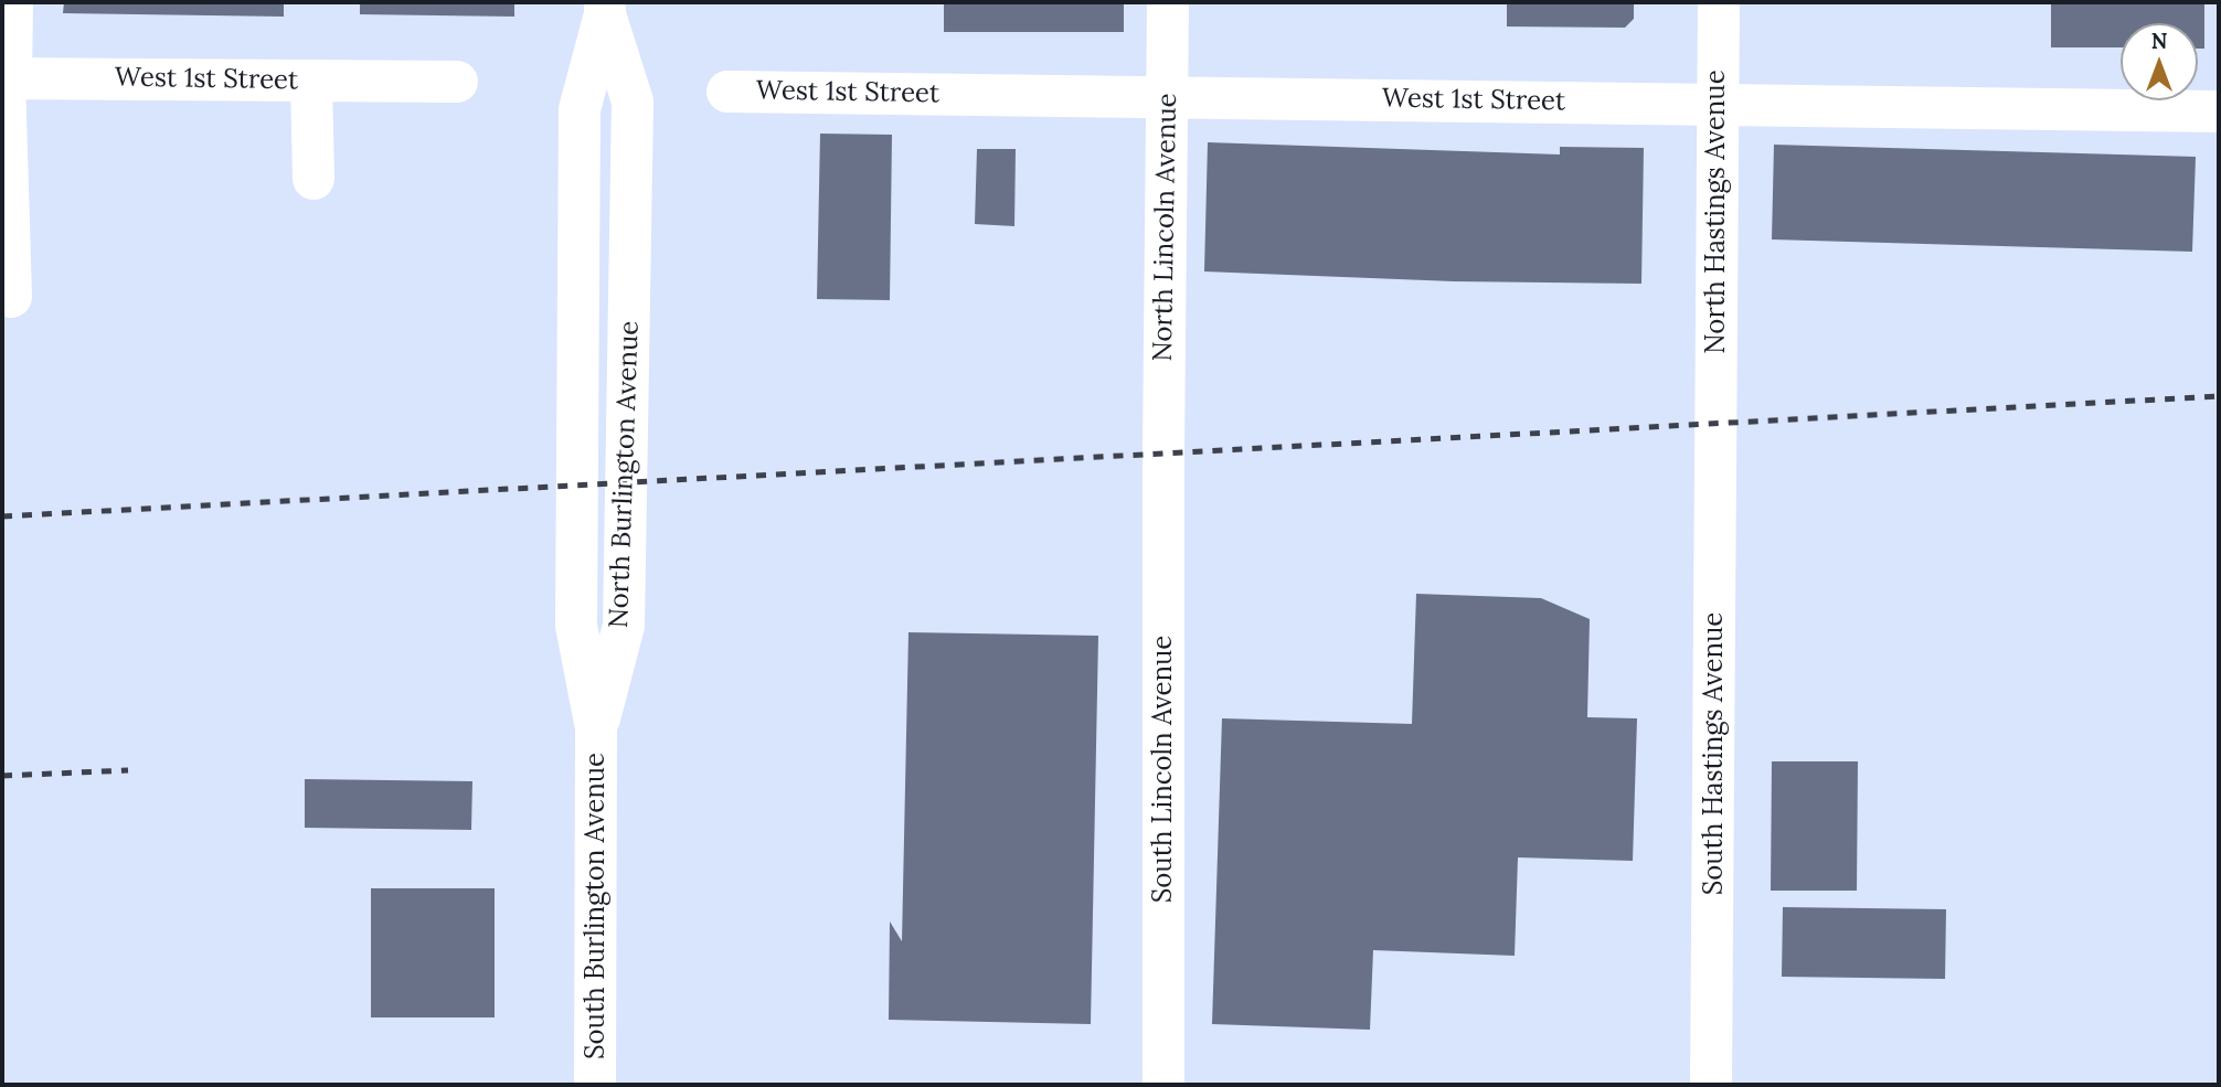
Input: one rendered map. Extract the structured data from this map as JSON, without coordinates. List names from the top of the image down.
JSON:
{
  "streets": {
    "main road": [
      "West 1st Street",
      "North Hastings Avenue",
      "North Lincoln Avenue",
      "North Burlington Avenue",
      "South Hastings Avenue",
      "South Lincoln Avenue",
      "South Burlington Avenue"
    ]
  },
  "crossings": [
    ["West 1st Street", "North Hastings Avenue"],
    ["West 1st Street", "North Lincoln Avenue"],
    ["North Hastings Avenue", "South Hastings Avenue"],
    ["North Lincoln Avenue", "South Lincoln Avenue"],
    ["North Burlington Avenue", "South Burlington Avenue"]
  ],
  "north": "top"
}
